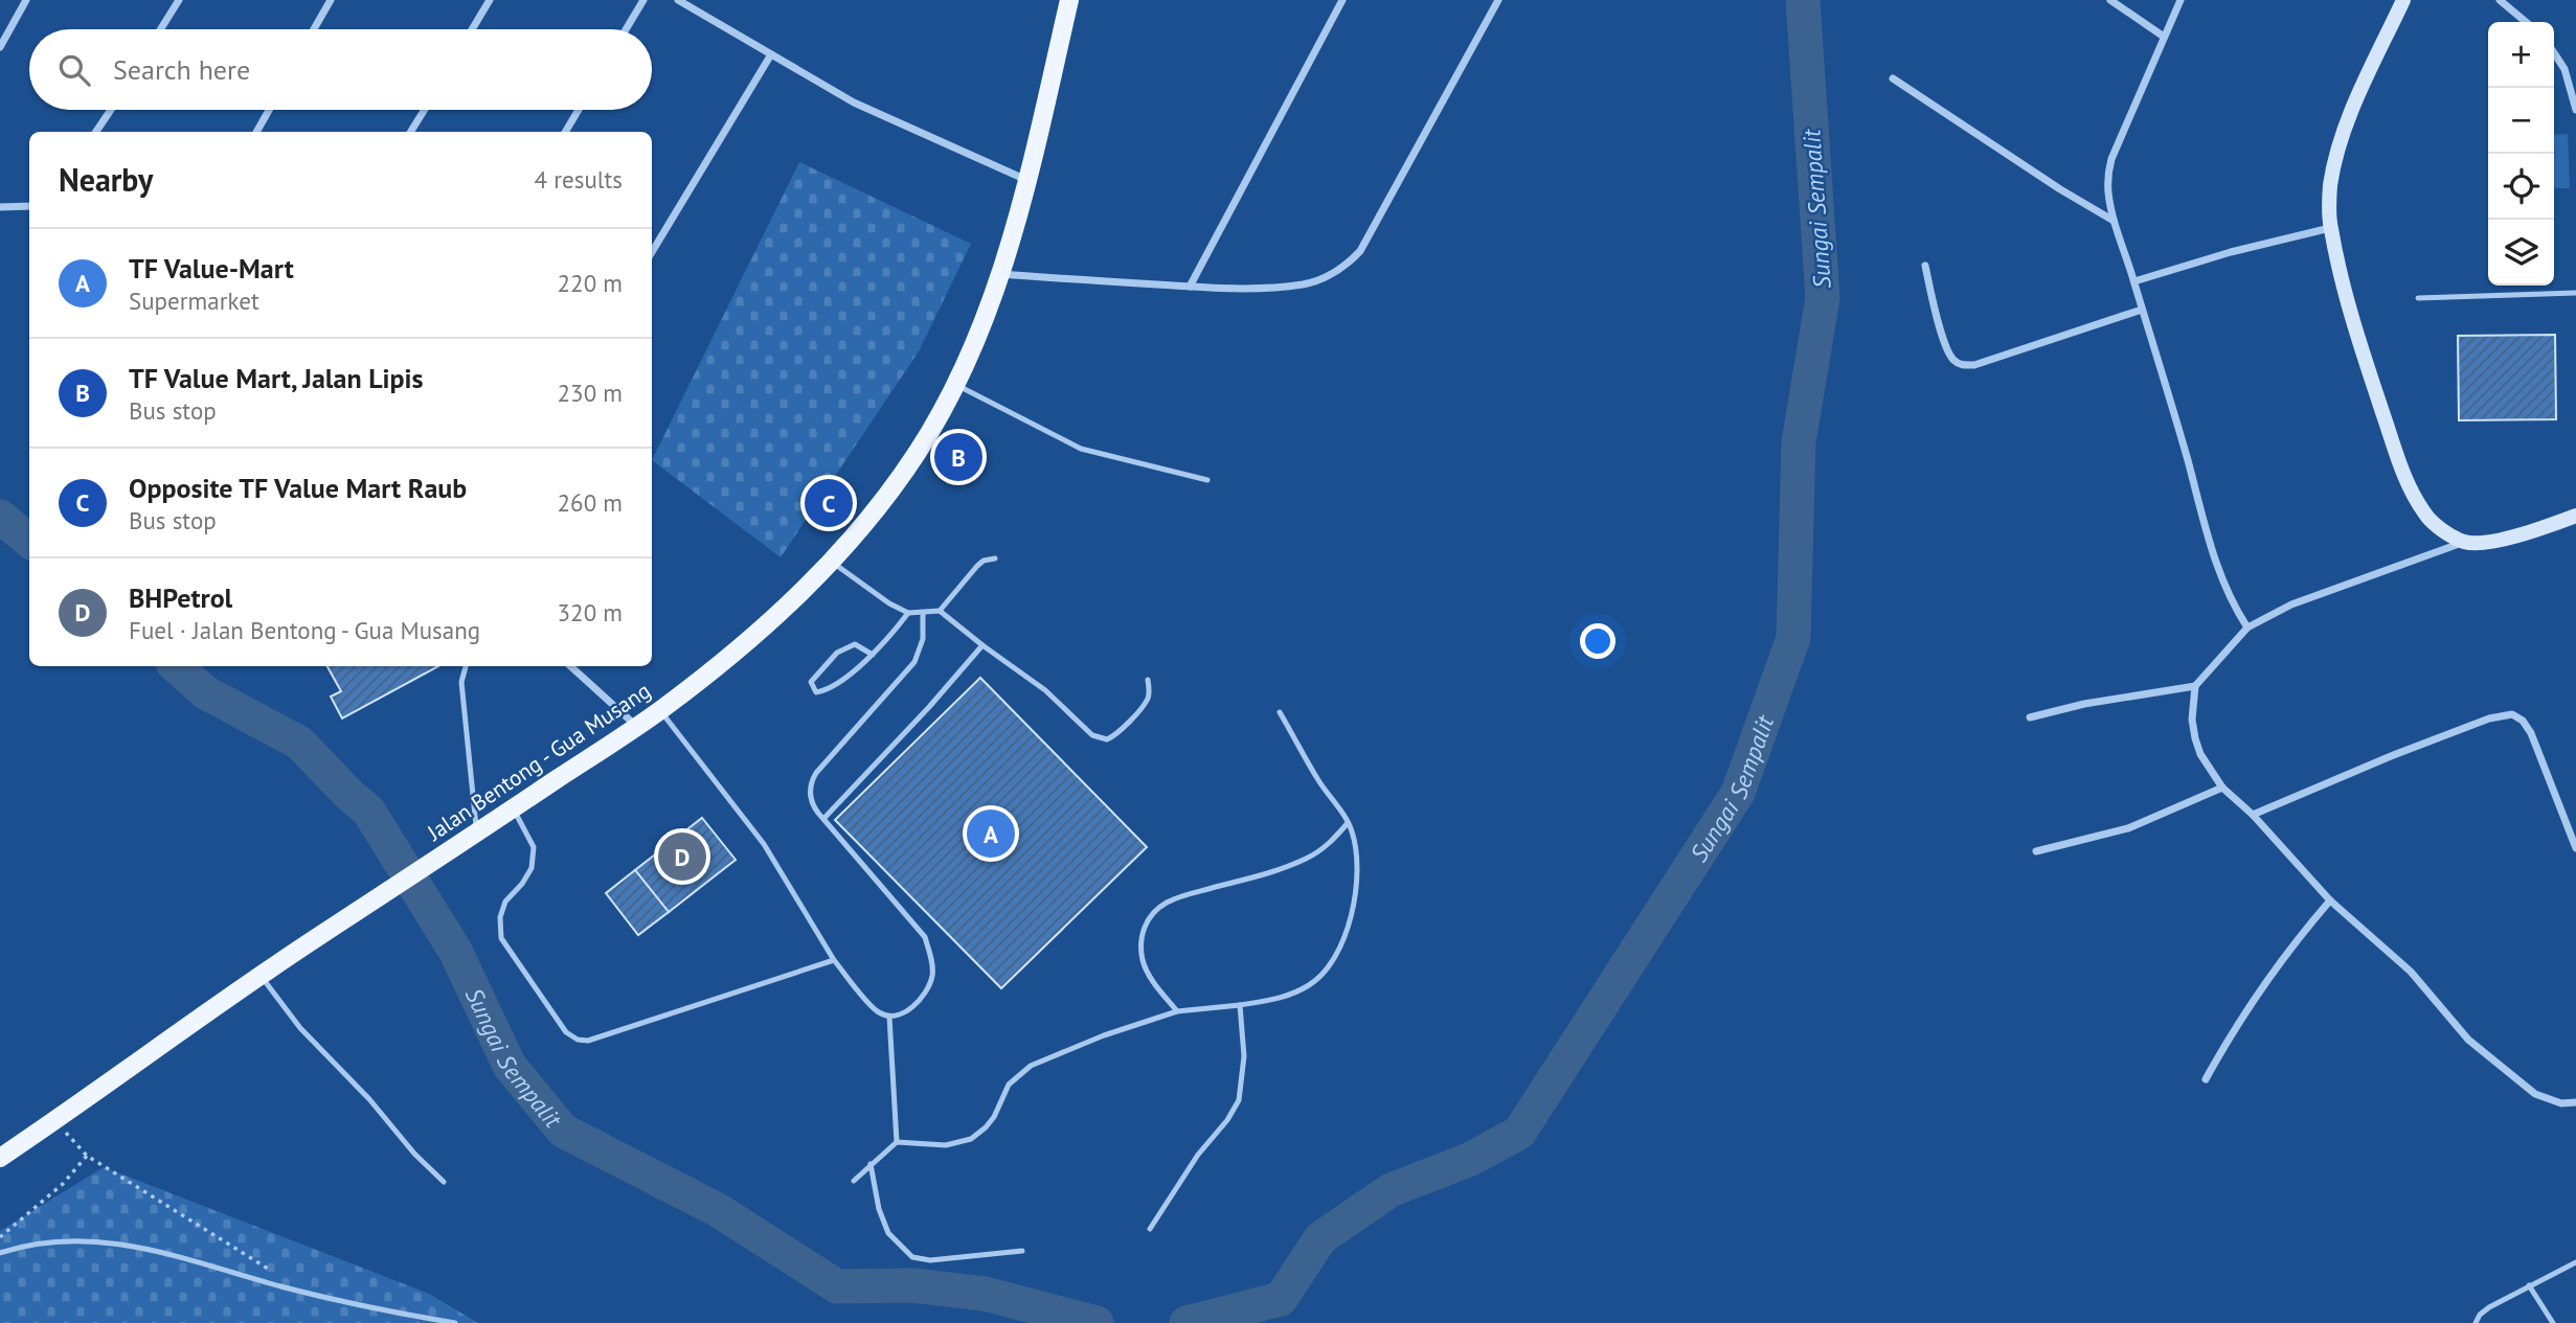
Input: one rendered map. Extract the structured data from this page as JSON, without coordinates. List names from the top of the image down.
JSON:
{
  "streets": {
    "main road": ["Jalan Bentong - Gua Musang"]
  },
  "water": ["Sungai Sempalit"],
  "page": {
    "map_buttons": ["+", "−"],
    "search": "Search here",
    "heading": ["Nearby", "4 results"],
    "list": [
      {
        "mark": "A",
        "name": "TF Value-Mart",
        "note": "Supermarket",
        "value": "220 m"
      },
      {
        "mark": "B",
        "name": "TF Value Mart, Jalan Lipis",
        "note": "Bus stop",
        "value": "230 m"
      },
      {
        "mark": "C",
        "name": "Opposite TF Value Mart Raub",
        "note": "Bus stop",
        "value": "260 m"
      },
      {
        "mark": "D",
        "name": "BHPetrol",
        "note": "Fuel · Jalan Bentong - Gua Musang",
        "value": "320 m"
      }
    ],
    "pins": [
      "B",
      "C",
      "A",
      "D"
    ]
  }
}
